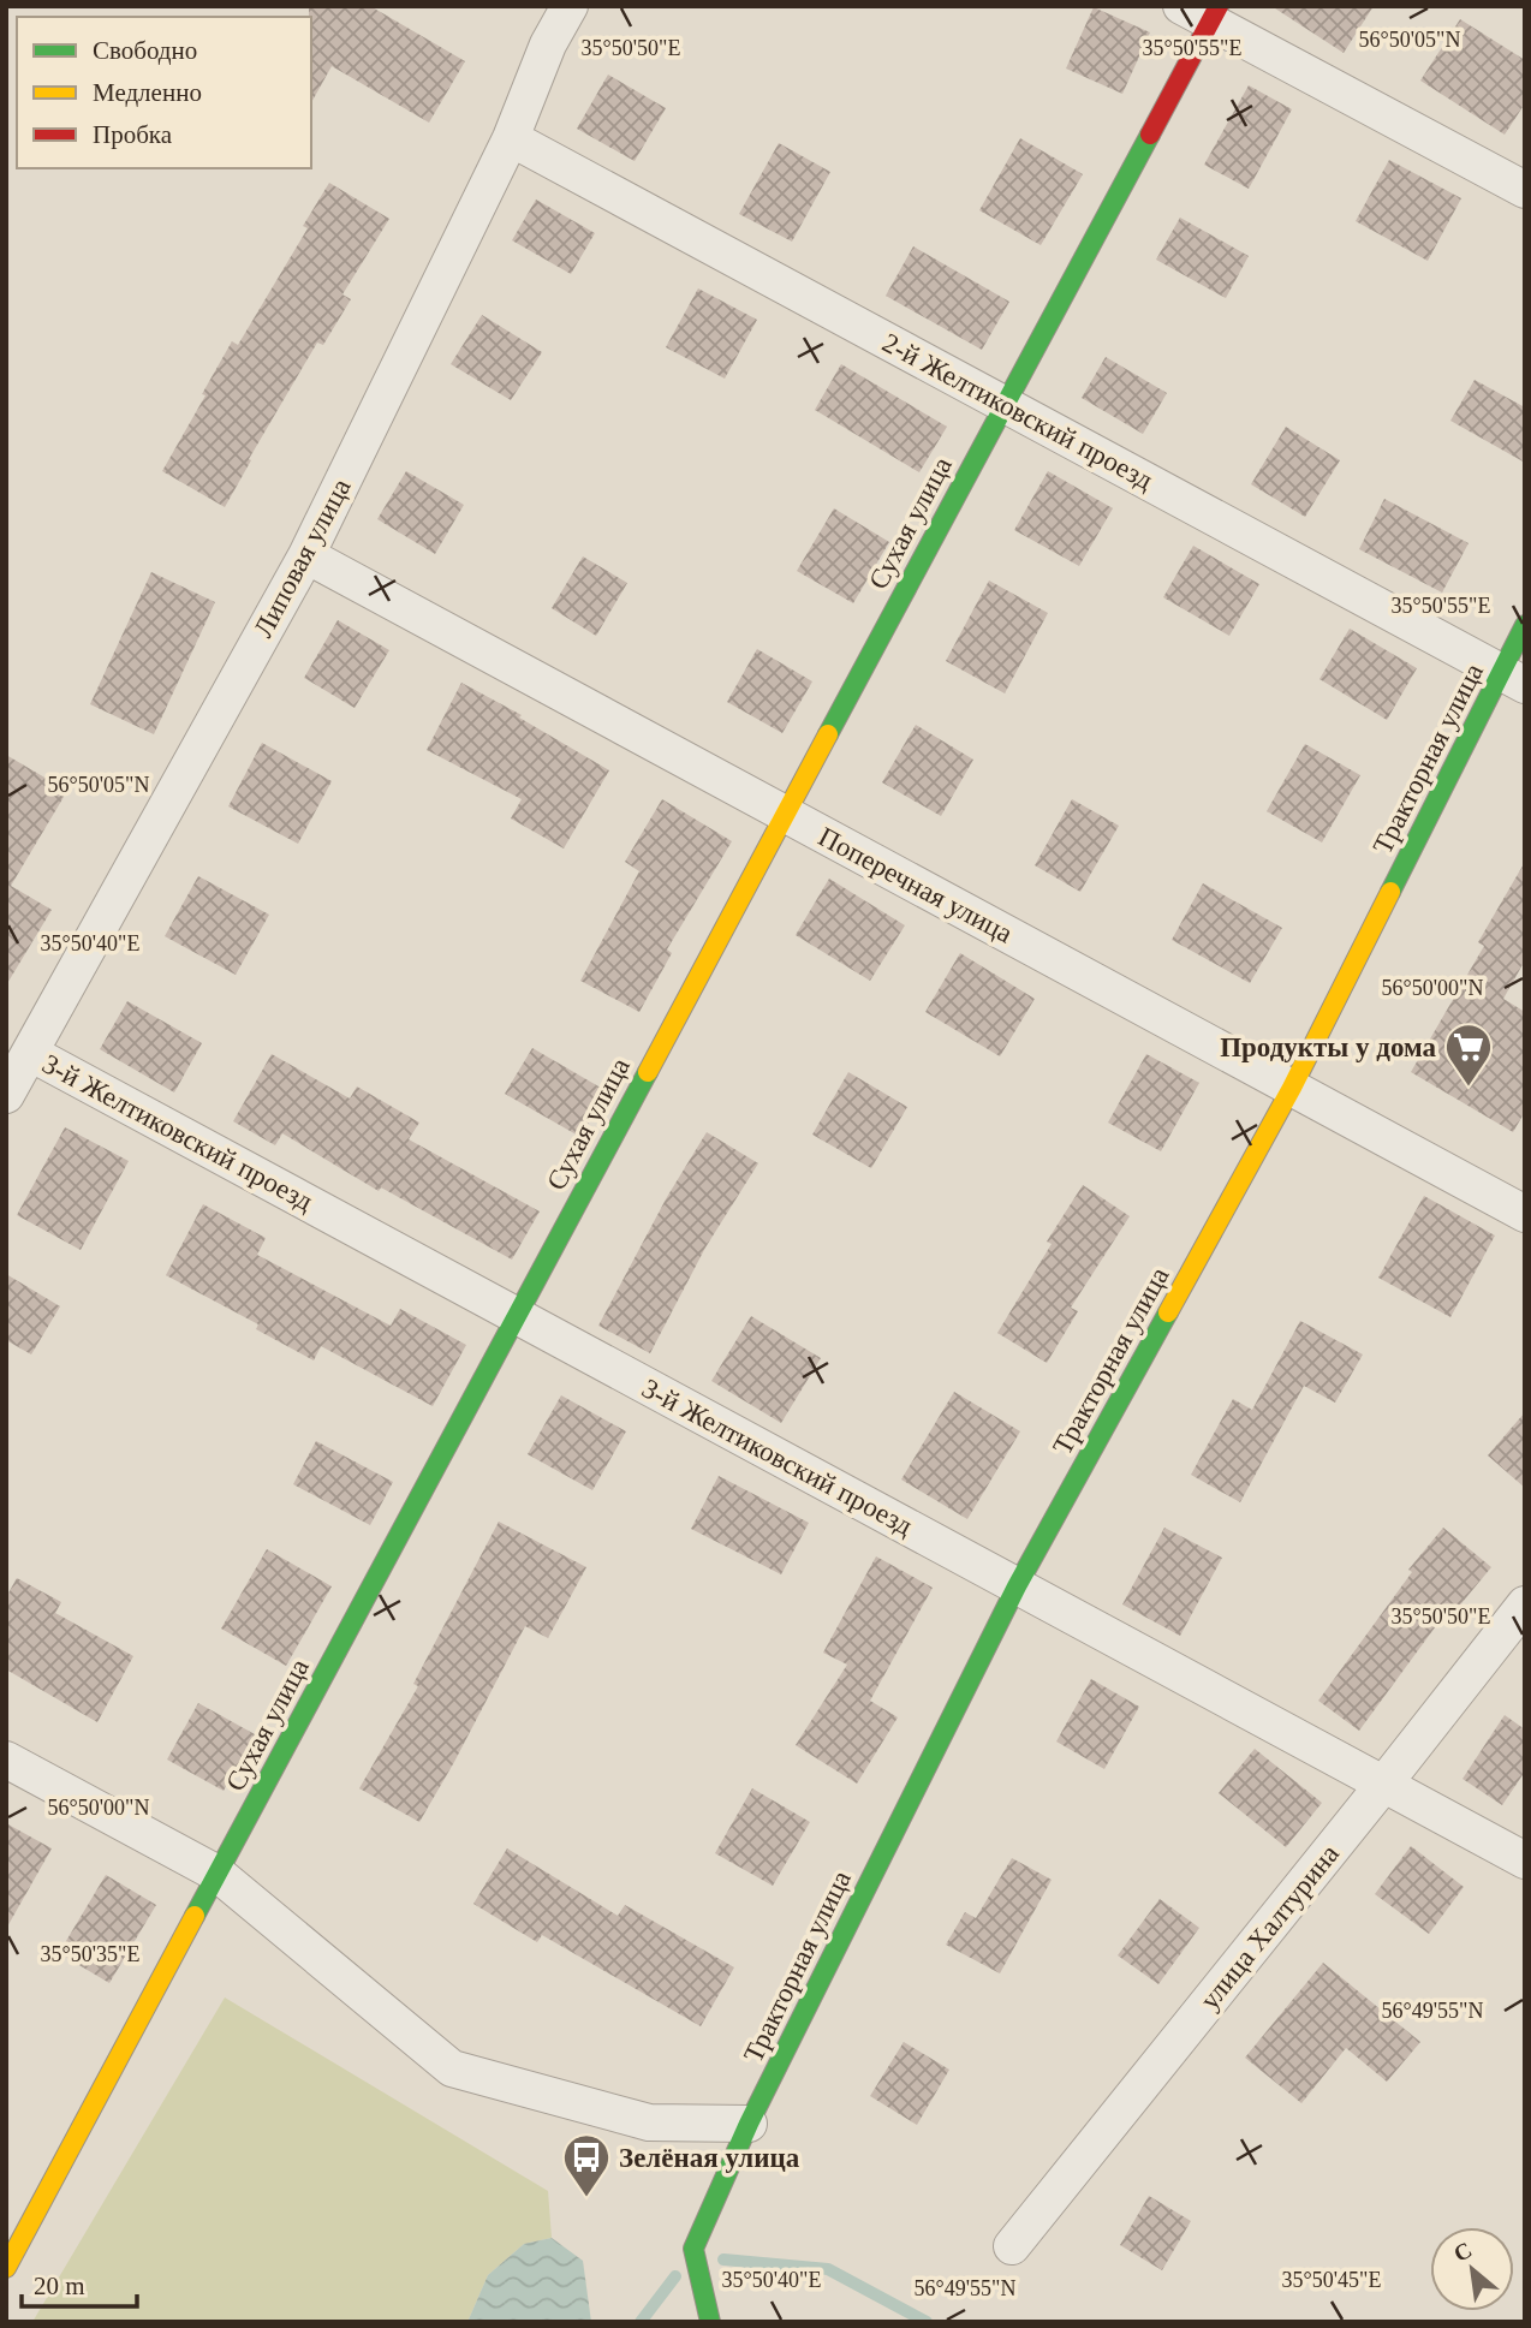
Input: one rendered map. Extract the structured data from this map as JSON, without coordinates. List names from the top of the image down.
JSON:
{
  "streets": {
    "street": [
      "2-й Желтиковский проезд",
      "Сухая улица",
      "Липовая улица",
      "Тракторная улица",
      "Поперечная улица",
      "3-й Желтиковский проезд",
      "улица Халтурина"
    ]
  },
  "crossings": [
    ["2-й Желтиковский проезд", "Сухая улица"],
    ["2-й Желтиковский проезд", "Липовая улица"],
    ["2-й Желтиковский проезд", "Тракторная улица"],
    ["Сухая улица", "Поперечная улица"],
    ["Сухая улица", "3-й Желтиковский проезд"],
    ["Липовая улица", "Поперечная улица"],
    ["Липовая улица", "3-й Желтиковский проезд"],
    ["Тракторная улица", "Поперечная улица"],
    ["Тракторная улица", "3-й Желтиковский проезд"],
    ["3-й Желтиковский проезд", "улица Халтурина"]
  ],
  "places": {
    "supermarket": ["Продукты у дома"],
    "bus stop": ["Зелёная улица"]
  },
  "legend": ["Свободно", "Медленно", "Пробка"],
  "scale_bar": "20 m",
  "north": "top left",
  "coordinates": [
    "56°50'05\"N",
    "35°50'50\"E",
    "35°50'55\"E",
    "35°50'40\"E",
    "56°50'00\"N",
    "35°50'35\"E",
    "56°49'55\"N",
    "35°50'45\"E"
  ]
}
